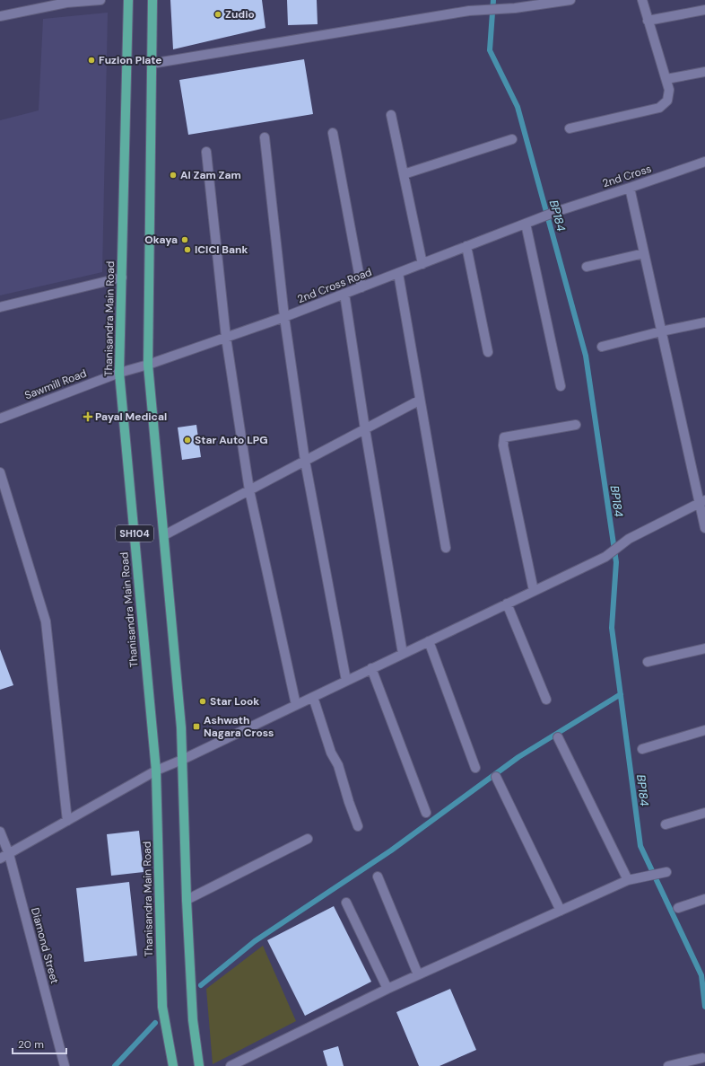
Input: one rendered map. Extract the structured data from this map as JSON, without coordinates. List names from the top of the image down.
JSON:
{
  "streets": {
    "main road": ["Thanisandra Main Road", "SH104"],
    "street": [
      "2nd Cross",
      "2nd Cross Road",
      "Sawmill Road",
      "Diamond Street"
    ]
  },
  "crossings": [
    ["2nd Cross", "2nd Cross Road"],
    ["2nd Cross Road", "Thanisandra Main Road"],
    ["2nd Cross Road", "Sawmill Road"],
    ["2nd Cross Road", "SH104"],
    ["Thanisandra Main Road", "Sawmill Road"]
  ],
  "water": ["BP184"],
  "places": {
    "other": [
      "Zudio",
      "Fuzion Plate",
      "Al Zam Zam",
      "Okaya",
      "ICICI Bank",
      "Star Auto LPG",
      "Star Look"
    ],
    "health": ["Payal Medical"],
    "transit": ["Ashwath Nagara Cross"]
  },
  "scale_bar": "20 m"
}
